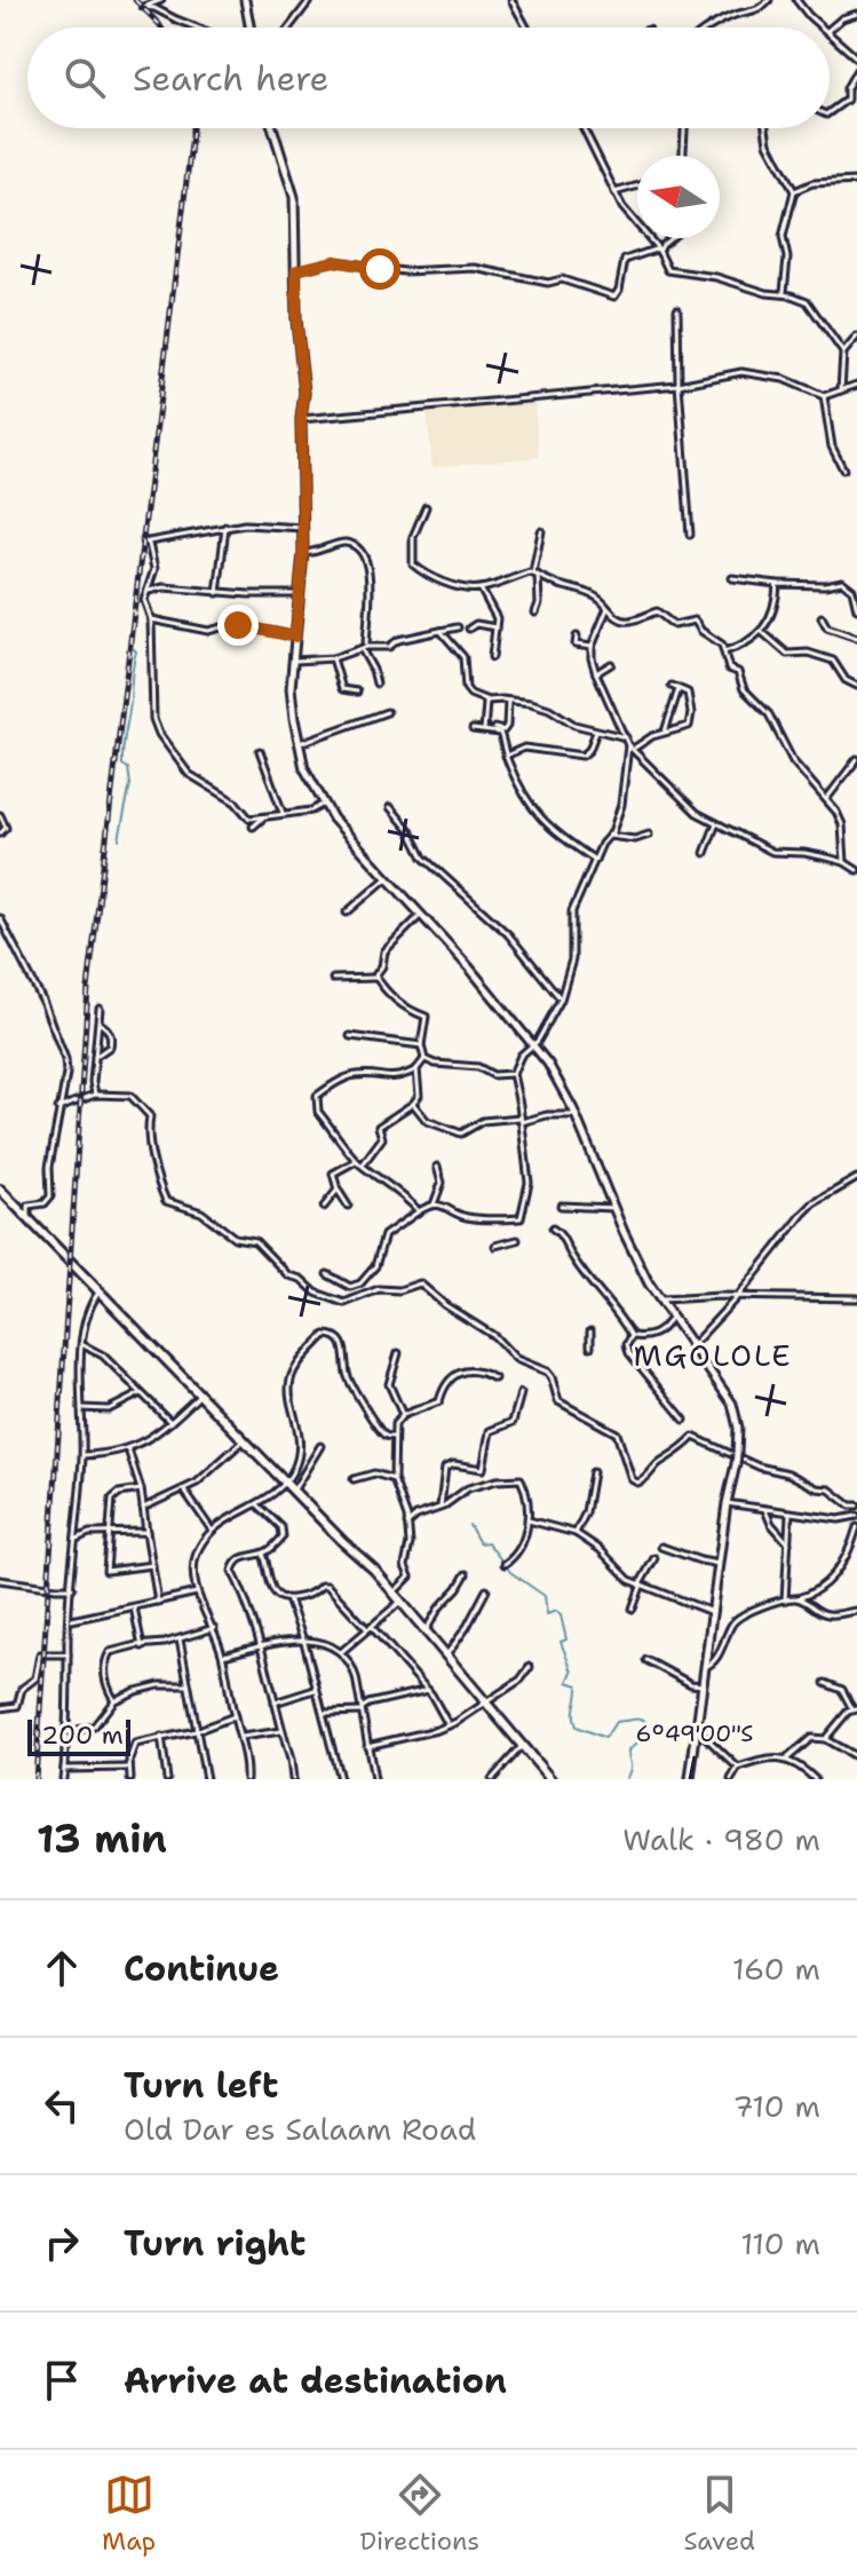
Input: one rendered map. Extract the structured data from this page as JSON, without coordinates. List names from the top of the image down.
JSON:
{
  "districts": ["MGOLOLE"],
  "scale_bar": "200 m",
  "north": "left",
  "page": {
    "search": "Search here",
    "scale": "200 m",
    "heading": ["13 min", "Walk · 980 m"],
    "list": [
      ["Continue", "160 m"],
      ["Turn left", "Old Dar es Salaam Road", "710 m"],
      ["Turn right", "110 m"],
      "Arrive at destination"
    ],
    "nav": ["Map", "Directions", "Saved"]
  },
  "coordinates": ["6°49'00\"S"]
}
